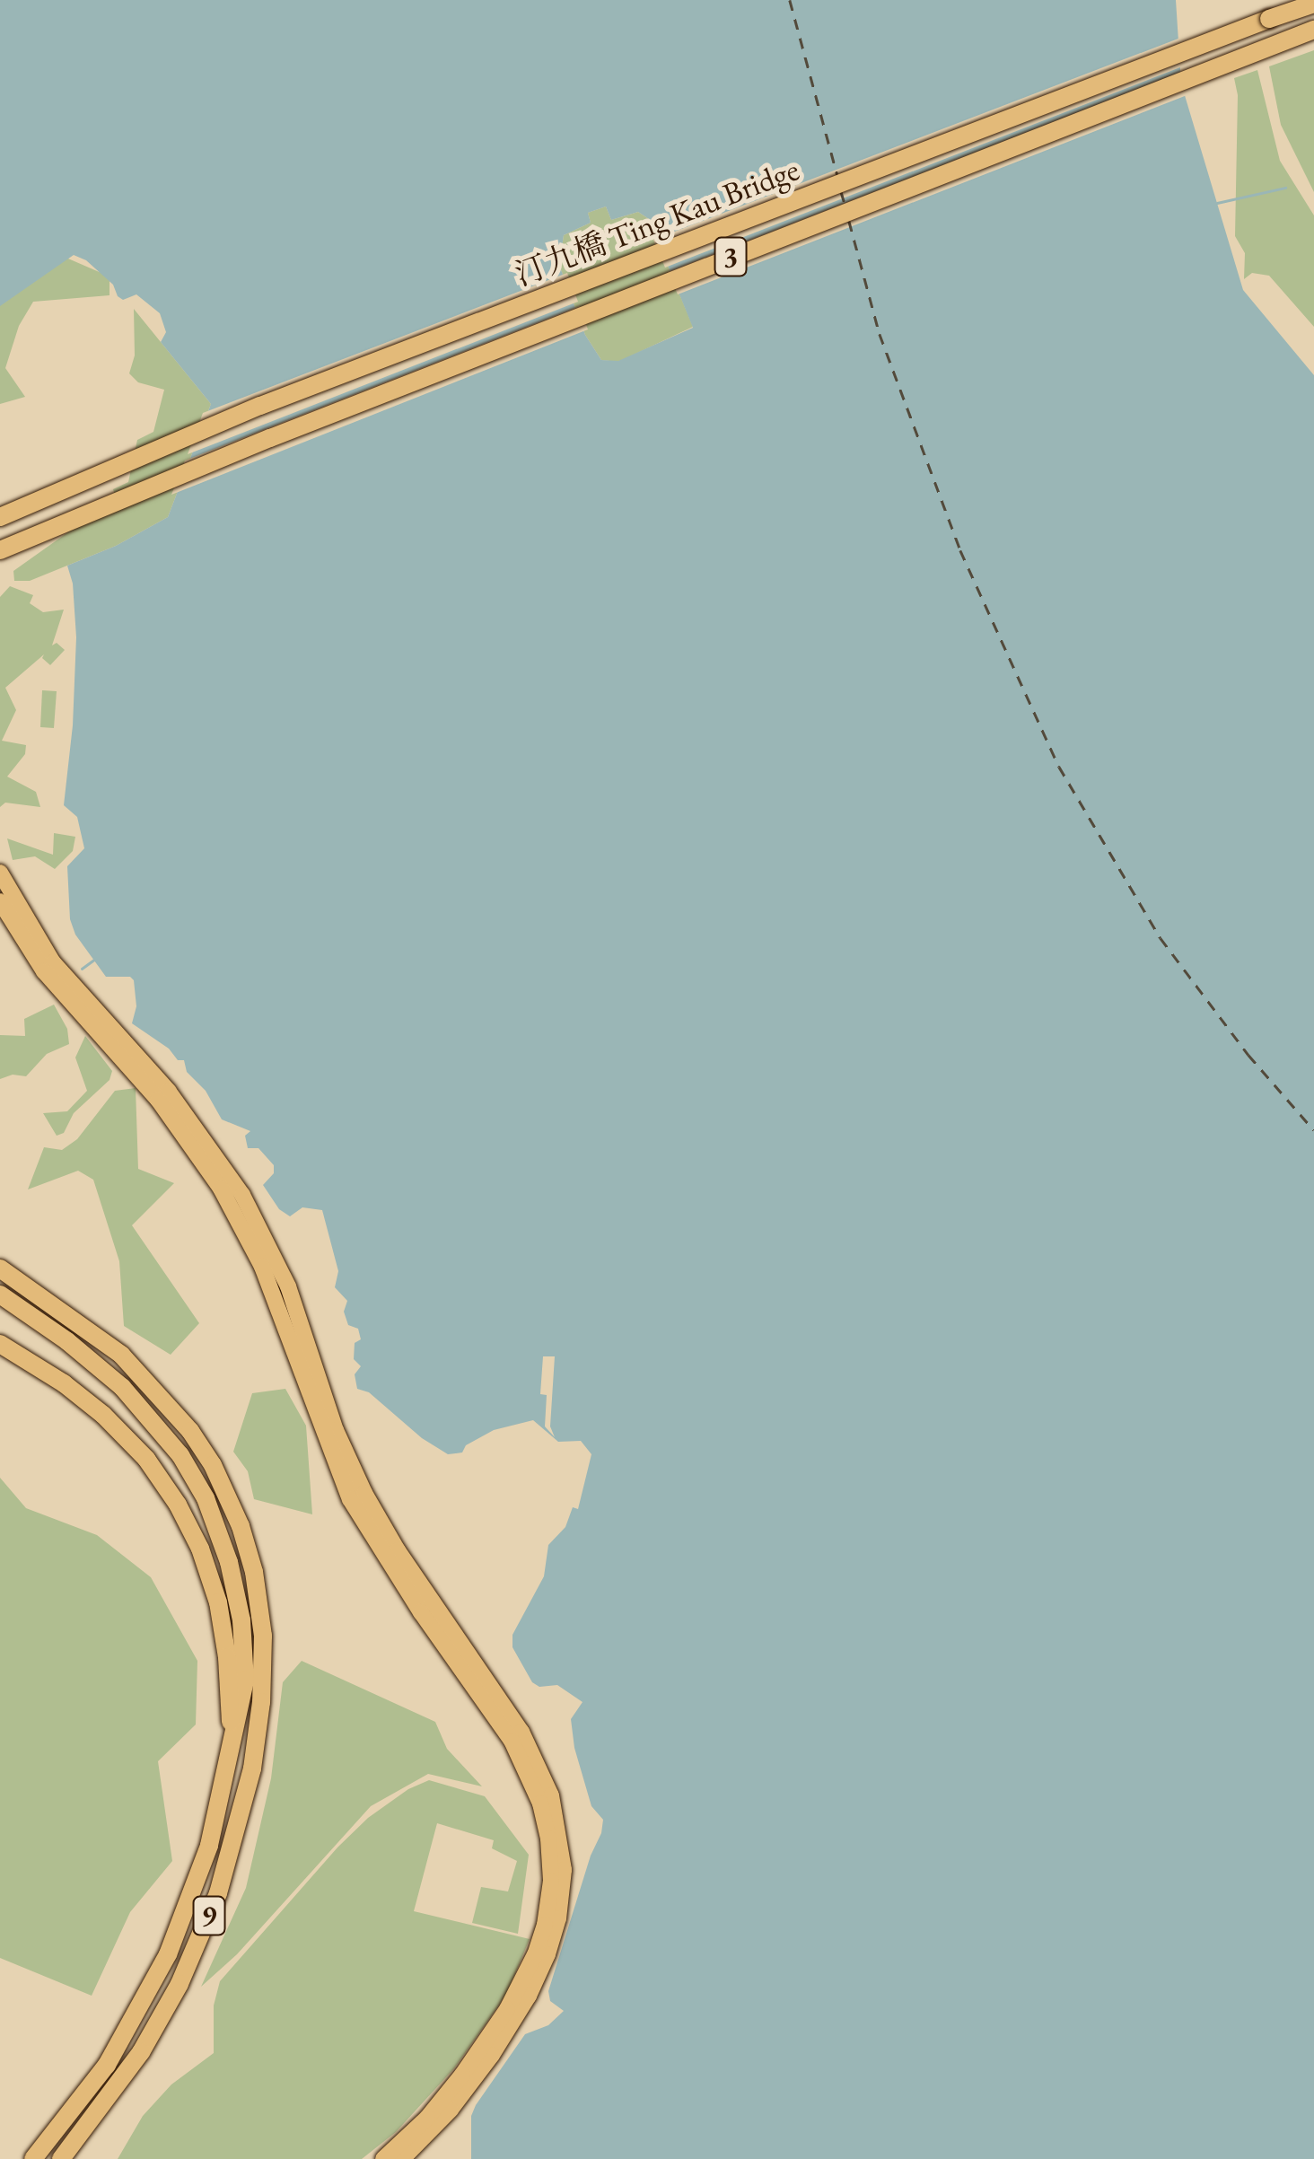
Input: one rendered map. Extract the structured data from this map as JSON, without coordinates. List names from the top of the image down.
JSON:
{
  "streets": {
    "highway": ["汀九橋 Ting Kau Bridge", "3", "9"]
  }
}
